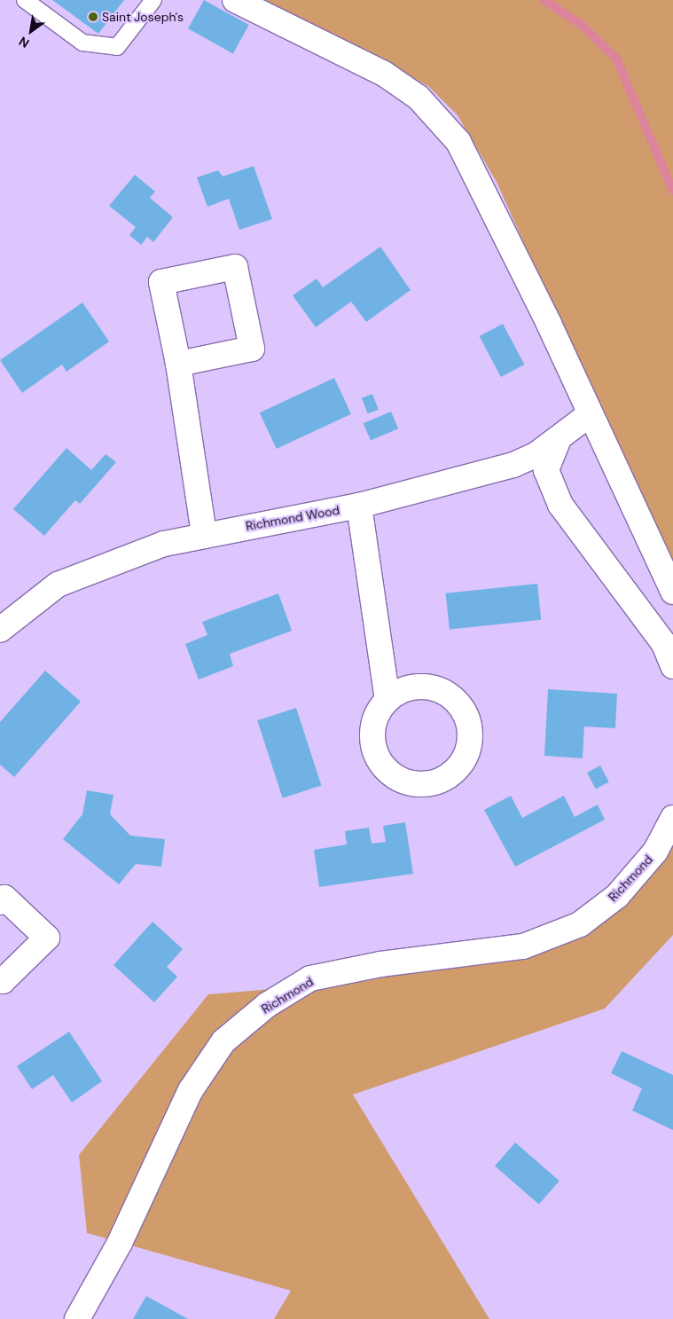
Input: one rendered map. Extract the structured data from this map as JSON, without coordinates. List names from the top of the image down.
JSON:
{
  "streets": {
    "street": ["Richmond Wood", "Richmond"]
  },
  "places": ["Saint Joseph's"],
  "north": "bottom left"
}
